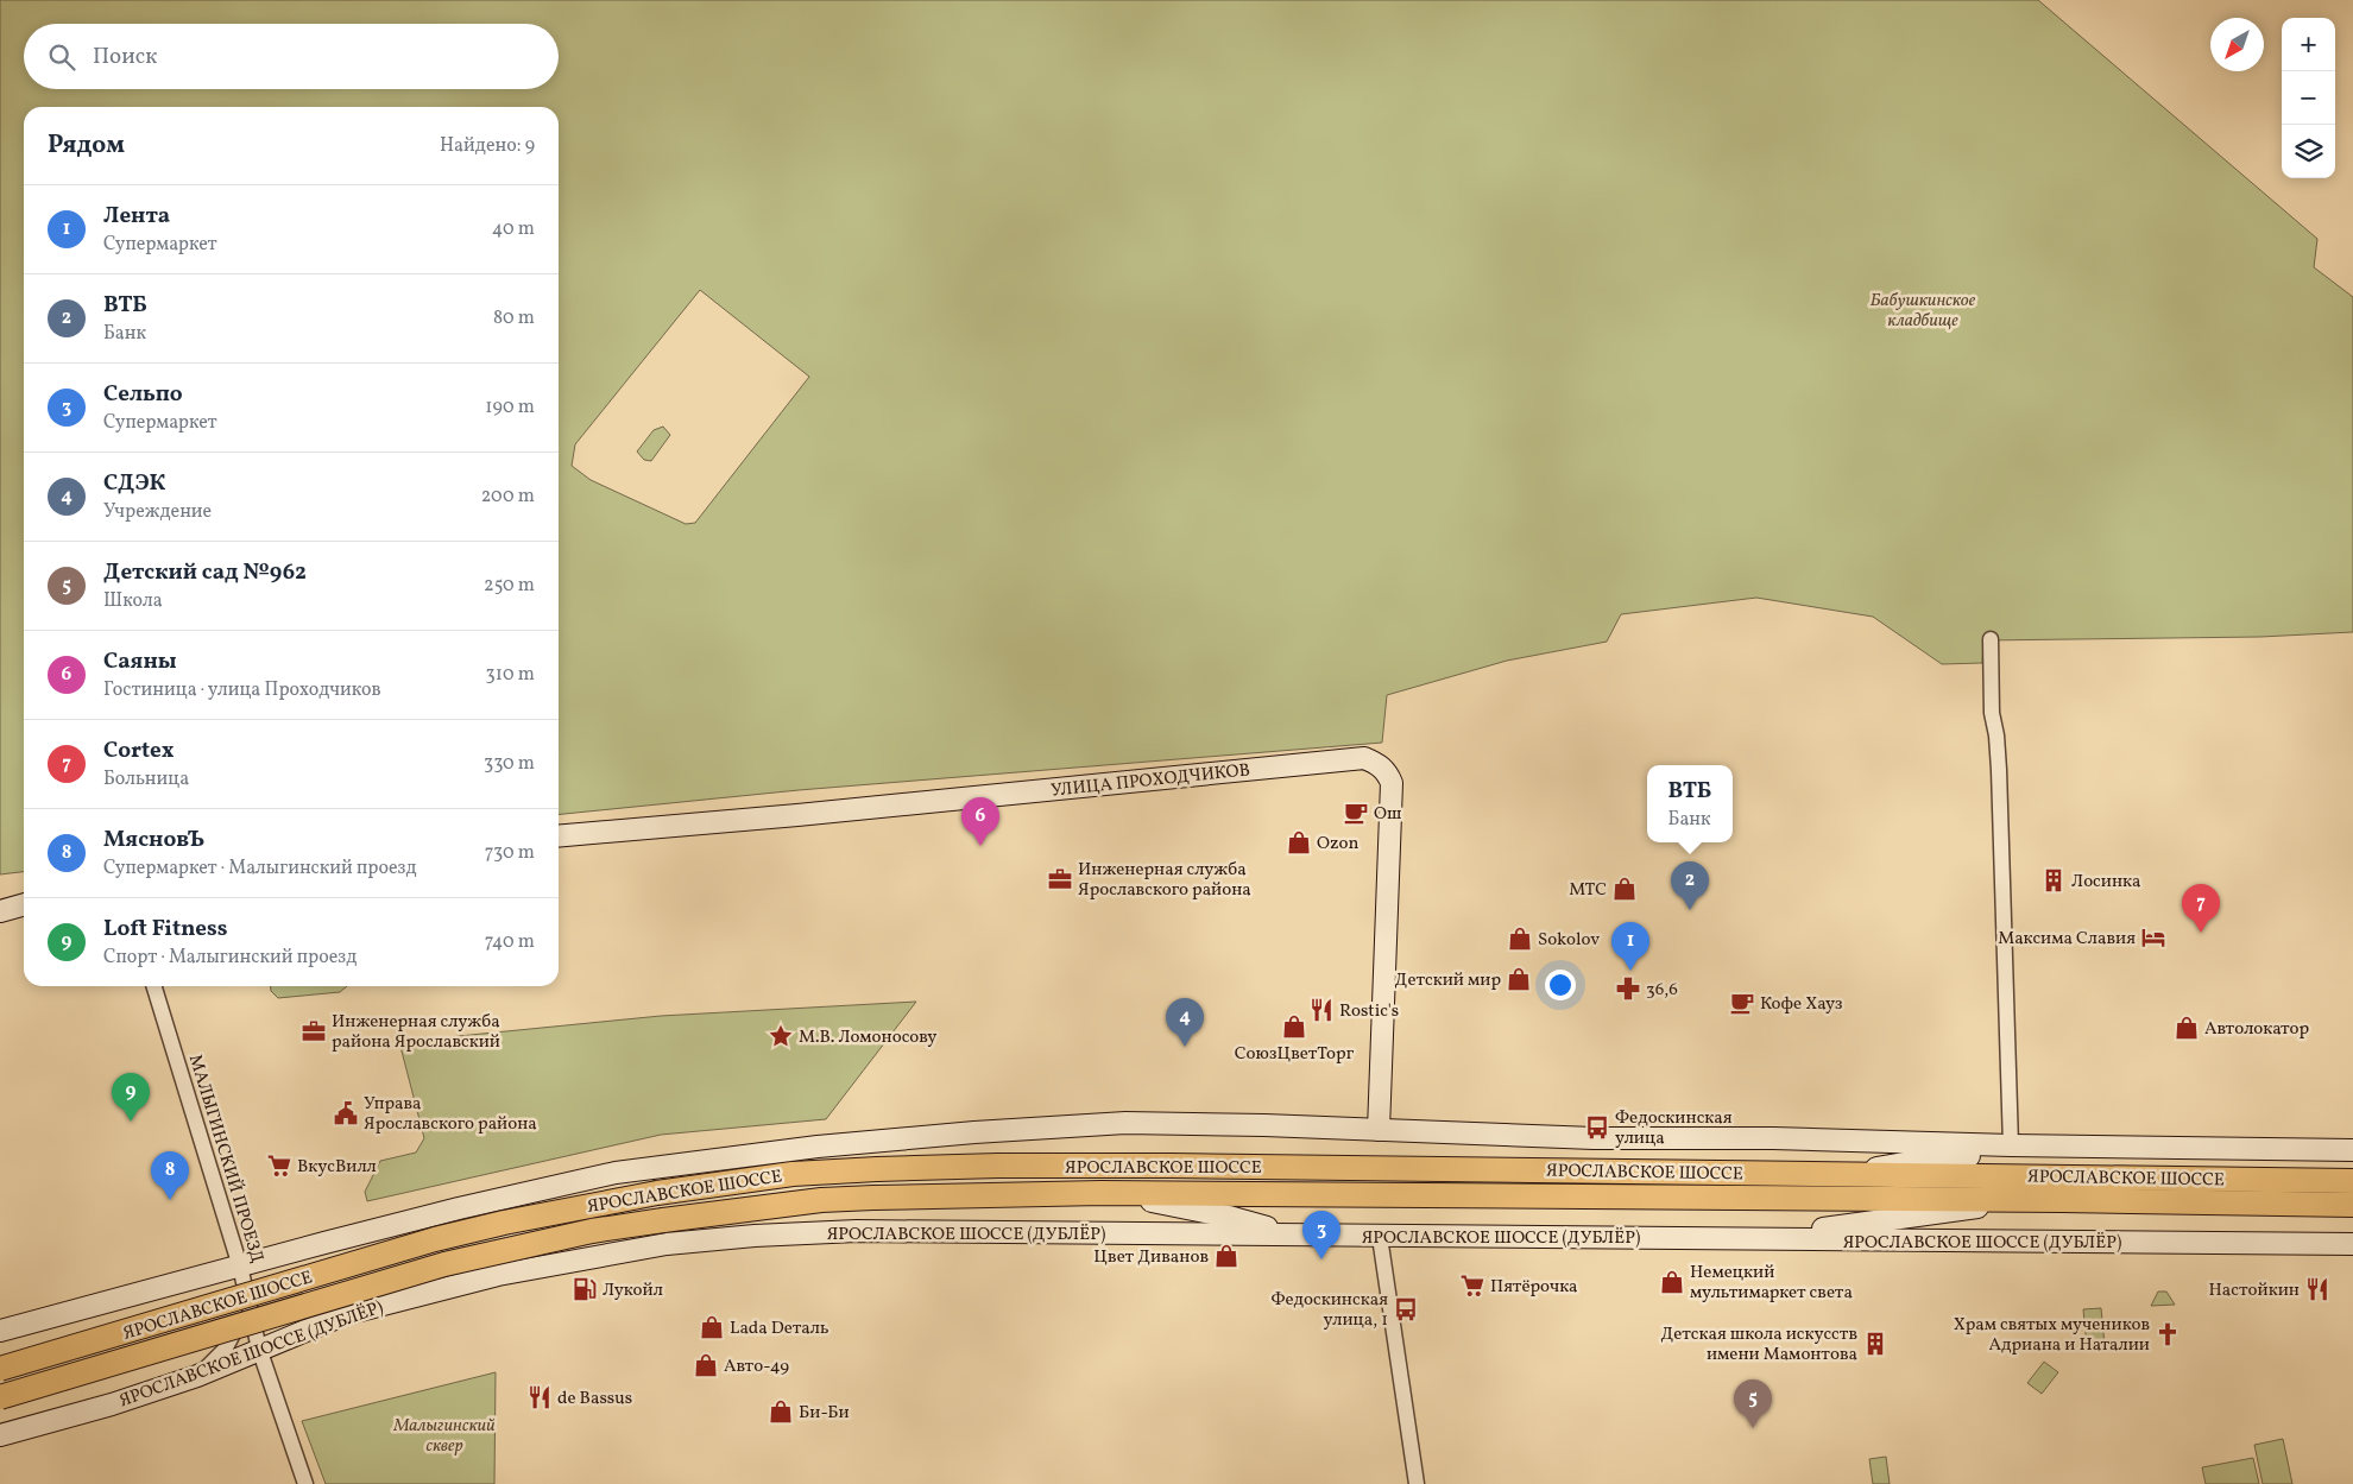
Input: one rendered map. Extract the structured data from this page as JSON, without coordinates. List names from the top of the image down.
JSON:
{
  "streets": {
    "main road": ["ЯРОСЛАВСКОЕ ШОССЕ"],
    "street": ["УЛИЦА ПРОХОДЧИКОВ", "МАЛЫГИНСКИЙ ПРОЕЗД", "ЯРОСЛАВСКОЕ ШОССЕ (ДУБЛЁР)"]
  },
  "crossings": [
    ["МАЛЫГИНСКИЙ ПРОЕЗД", "ЯРОСЛАВСКОЕ ШОССЕ (ДУБЛЁР)"]
  ],
  "parks": ["Бабушкинское кладбище", "Малыгинский сквер"],
  "places": {
    "cafe": ["Ош", "Кофе Хауз"],
    "shop": [
      "Ozon",
      "МТС",
      "Sokolov",
      "Детский мир",
      "СоюзЦветТорг",
      "Автолокатор",
      "Цвет Диванов",
      "Немецкий мультимаркет света",
      "Lada Dеталь",
      "Авто-49",
      "Би-Би"
    ],
    "office": ["Инженерная служба Ярославского района", "Инженерная служба района Ярославский"],
    "building": ["Лосинка", "Детская школа искусств имени Мамонтова"],
    "hotel": ["Максима Славия"],
    "pharmacy": ["36,6"],
    "restaurant": ["Rostic's", "Настойкин", "de Bassus"],
    "place": ["М.В. Ломоносову"],
    "public building": ["Управа Ярославского района"],
    "bus stop": ["Федоскинская улица", "Федоскинская улица, 1"],
    "supermarket": ["ВкусВилл", "Пятёрочка"],
    "fuel station": ["Лукойл"],
    "church": ["Храм святых мучеников Адриана и Наталии"]
  },
  "north": "bottom left",
  "page": {
    "map_buttons": ["+", "−"],
    "search": "Поиск",
    "heading": ["Рядом", "Найдено: 9"],
    "list": [
      {
        "mark": "1",
        "name": "Лента",
        "note": "Супермаркет",
        "value": "40 m"
      },
      {
        "mark": "2",
        "name": "ВТБ",
        "note": "Банк",
        "value": "80 m"
      },
      {
        "mark": "3",
        "name": "Сельпо",
        "note": "Супермаркет",
        "value": "190 m"
      },
      {
        "mark": "4",
        "name": "СДЭК",
        "note": "Учреждение",
        "value": "200 m"
      },
      {
        "mark": "5",
        "name": "Детский сад №962",
        "note": "Школа",
        "value": "250 m"
      },
      {
        "mark": "6",
        "name": "Саяны",
        "note": "Гостиница · улица Проходчиков",
        "value": "310 m"
      },
      {
        "mark": "7",
        "name": "Cortex",
        "note": "Больница",
        "value": "330 m"
      },
      {
        "mark": "8",
        "name": "МясновЪ",
        "note": "Супермаркет · Малыгинский проезд",
        "value": "730 m"
      },
      {
        "mark": "9",
        "name": "Loft Fitness",
        "note": "Спорт · Малыгинский проезд",
        "value": "740 m"
      }
    ],
    "popup": ["ВТБ", "Банк"],
    "pins": [
      "6",
      "2",
      "7",
      "1",
      "4",
      "9",
      "8",
      "3",
      "5"
    ]
  }
}
